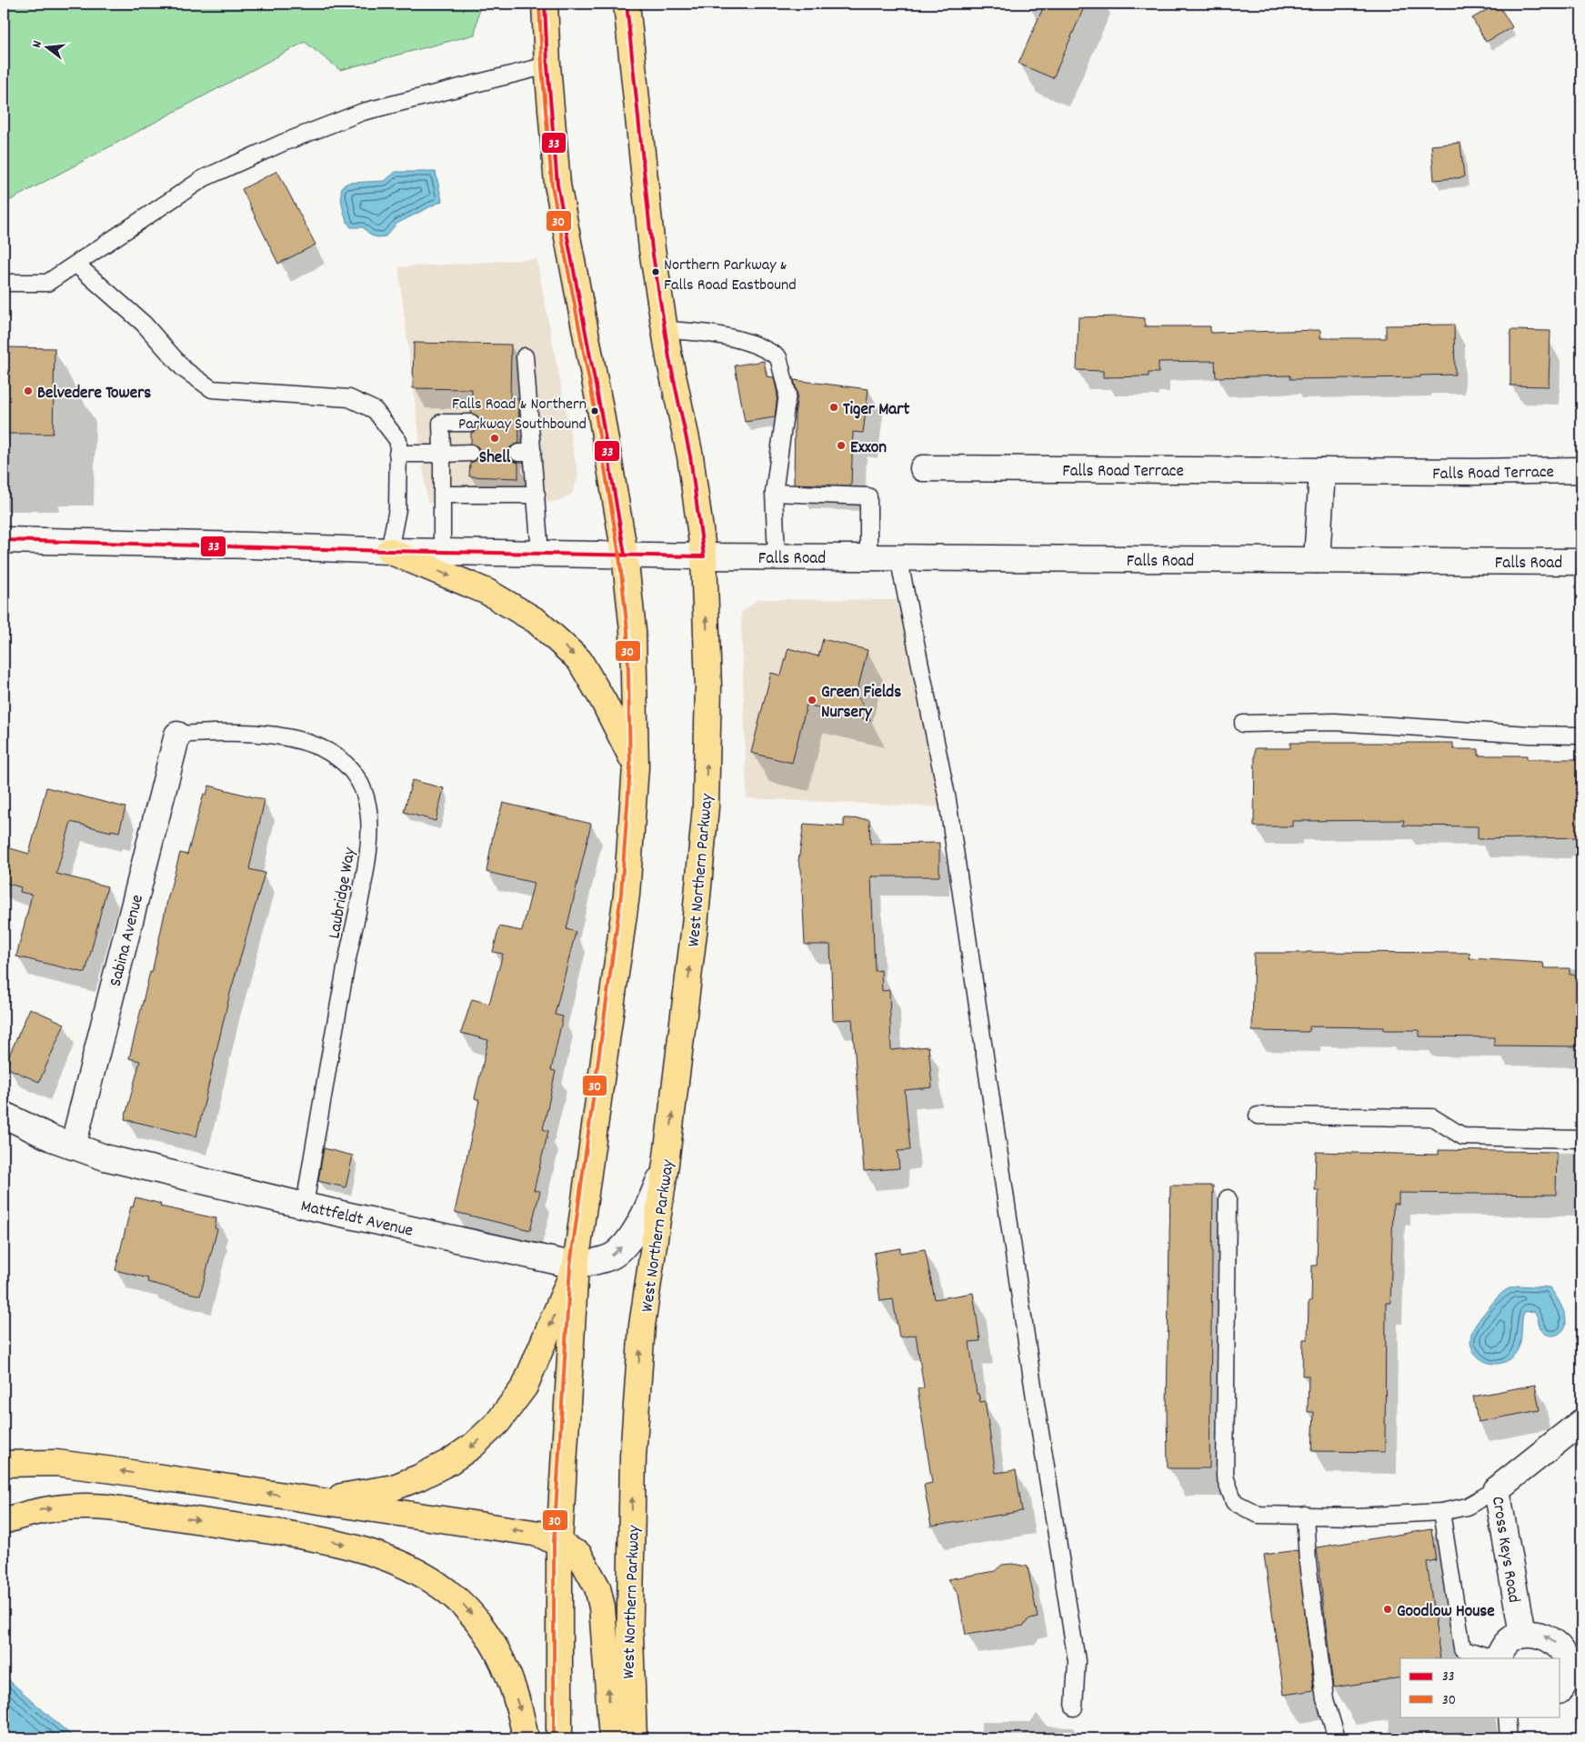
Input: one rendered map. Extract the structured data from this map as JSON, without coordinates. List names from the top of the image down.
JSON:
{
  "streets": {
    "main road": ["West Northern Parkway"],
    "street": [
      "Falls Road Terrace",
      "Falls Road",
      "Sabina Avenue",
      "Mattfeldt Avenue",
      "Cross Keys Road"
    ],
    "lane": ["Laubridge Way"]
  },
  "crossings": [
    ["Falls Road", "West Northern Parkway"],
    ["West Northern Parkway", "Mattfeldt Avenue"],
    ["Laubridge Way", "Sabina Avenue"],
    ["Laubridge Way", "Mattfeldt Avenue"],
    ["Sabina Avenue", "Mattfeldt Avenue"]
  ],
  "places": [
    "Northern Parkway & Falls Road Eastbound",
    "Belvedere Towers",
    "Tiger Mart",
    "Falls Road & Northern Parkway Southbound",
    "Shell",
    "Exxon",
    "Green Fields Nursery",
    "Goodlow House"
  ],
  "lines": ["transit line 33", "transit line 30"],
  "legend": ["33", "30"],
  "north": "left"
}
